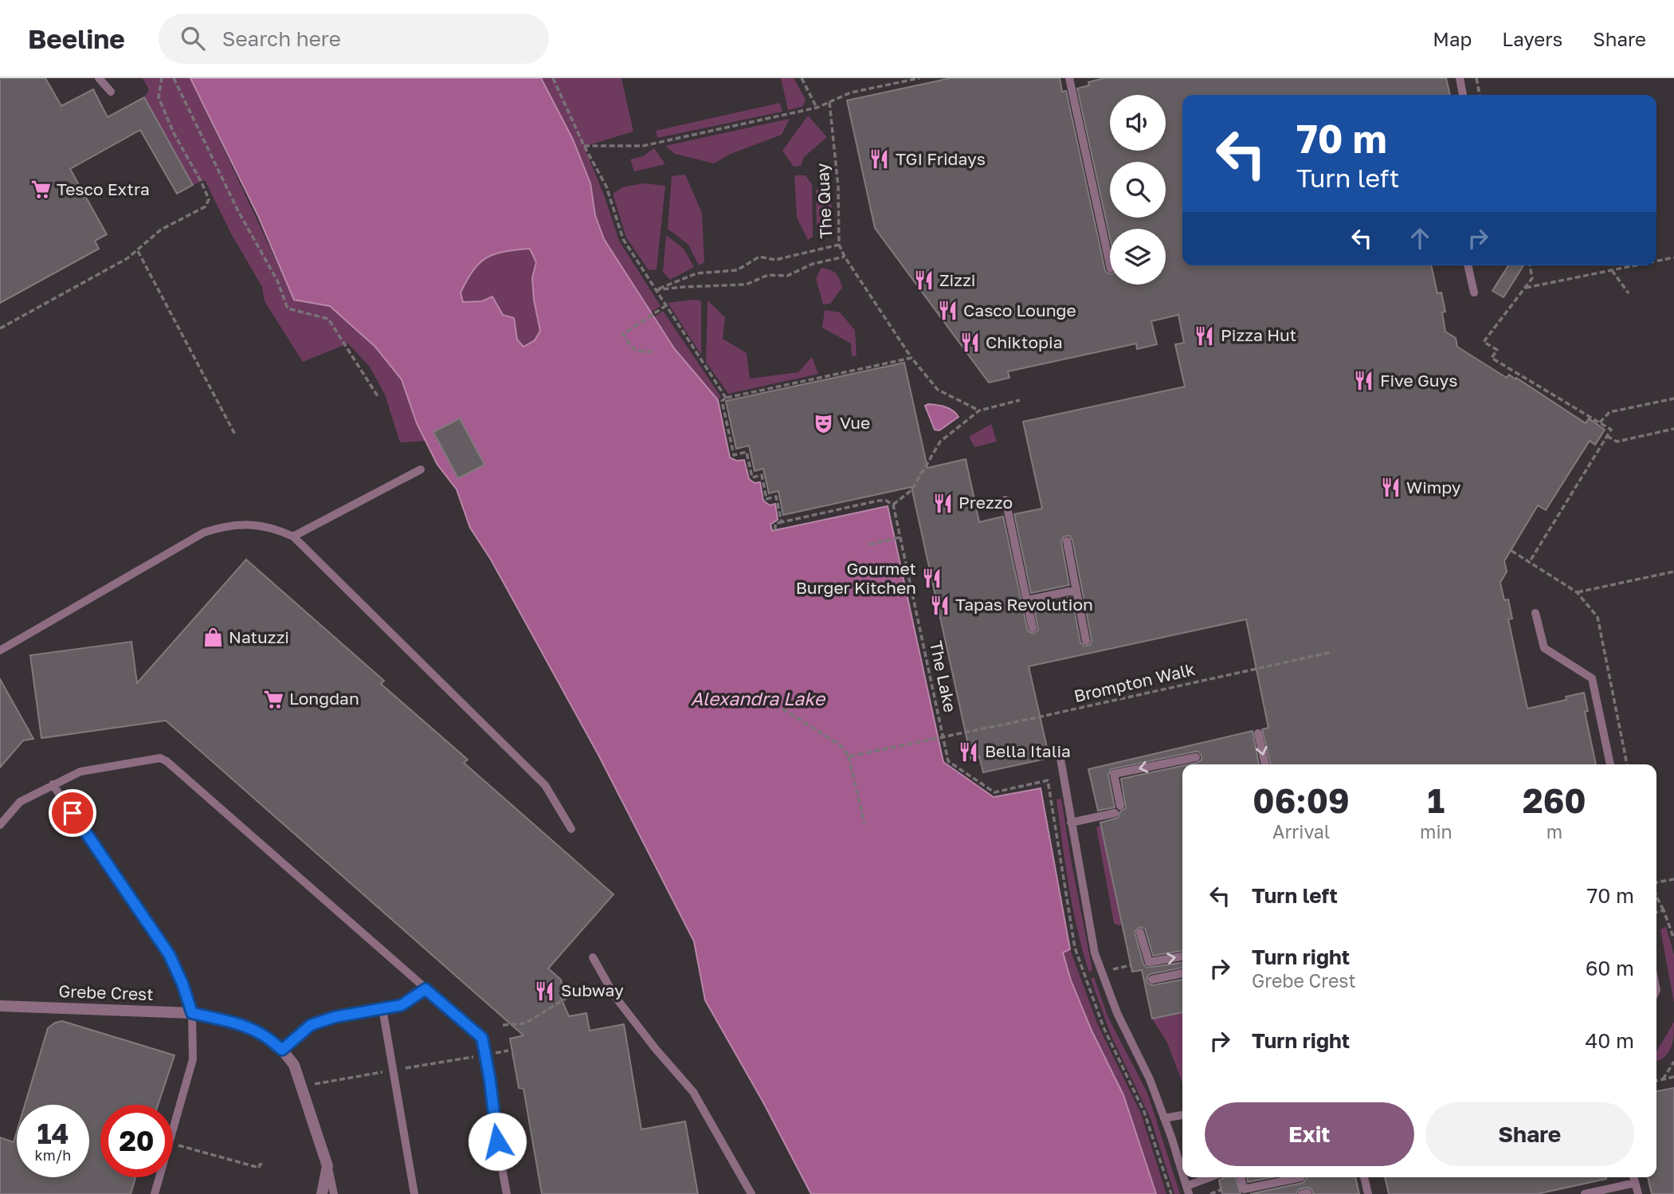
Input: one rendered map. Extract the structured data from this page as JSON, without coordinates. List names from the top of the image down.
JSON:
{
  "streets": {
    "street": ["Grebe Crest"],
    "path": ["The Quay", "The Lake", "Brompton Walk"]
  },
  "crossings": [
    ["The Lake", "Brompton Walk"]
  ],
  "water": ["Alexandra Lake"],
  "places": {
    "restaurant": [
      "TGI Fridays",
      "Zizzi",
      "Casco Lounge",
      "Pizza Hut",
      "Chiktopia",
      "Five Guys",
      "Wimpy",
      "Prezzo",
      "Gourmet Burger Kitchen",
      "Tapas Revolution",
      "Bella Italia",
      "Subway"
    ],
    "supermarket": ["Tesco Extra", "Longdan"],
    "theatre": ["Vue"],
    "shop": ["Natuzzi"]
  },
  "page": {
    "header": "Beeline",
    "search": "Search here",
    "nav": ["Map", "Layers", "Share"],
    "turn": ["70 m", "Turn left"],
    "eta": [
      "06:09",
      "Arrival",
      "1",
      "min",
      "260",
      "m"
    ],
    "list": [
      {
        "name": "Turn left",
        "value": "70 m"
      },
      {
        "name": "Turn right",
        "note": "Grebe Crest",
        "value": "60 m"
      },
      {
        "name": "Turn right",
        "value": "40 m"
      }
    ],
    "buttons": ["Exit", "Share"],
    "speed": "14 km/h",
    "limit": "20"
  }
}
